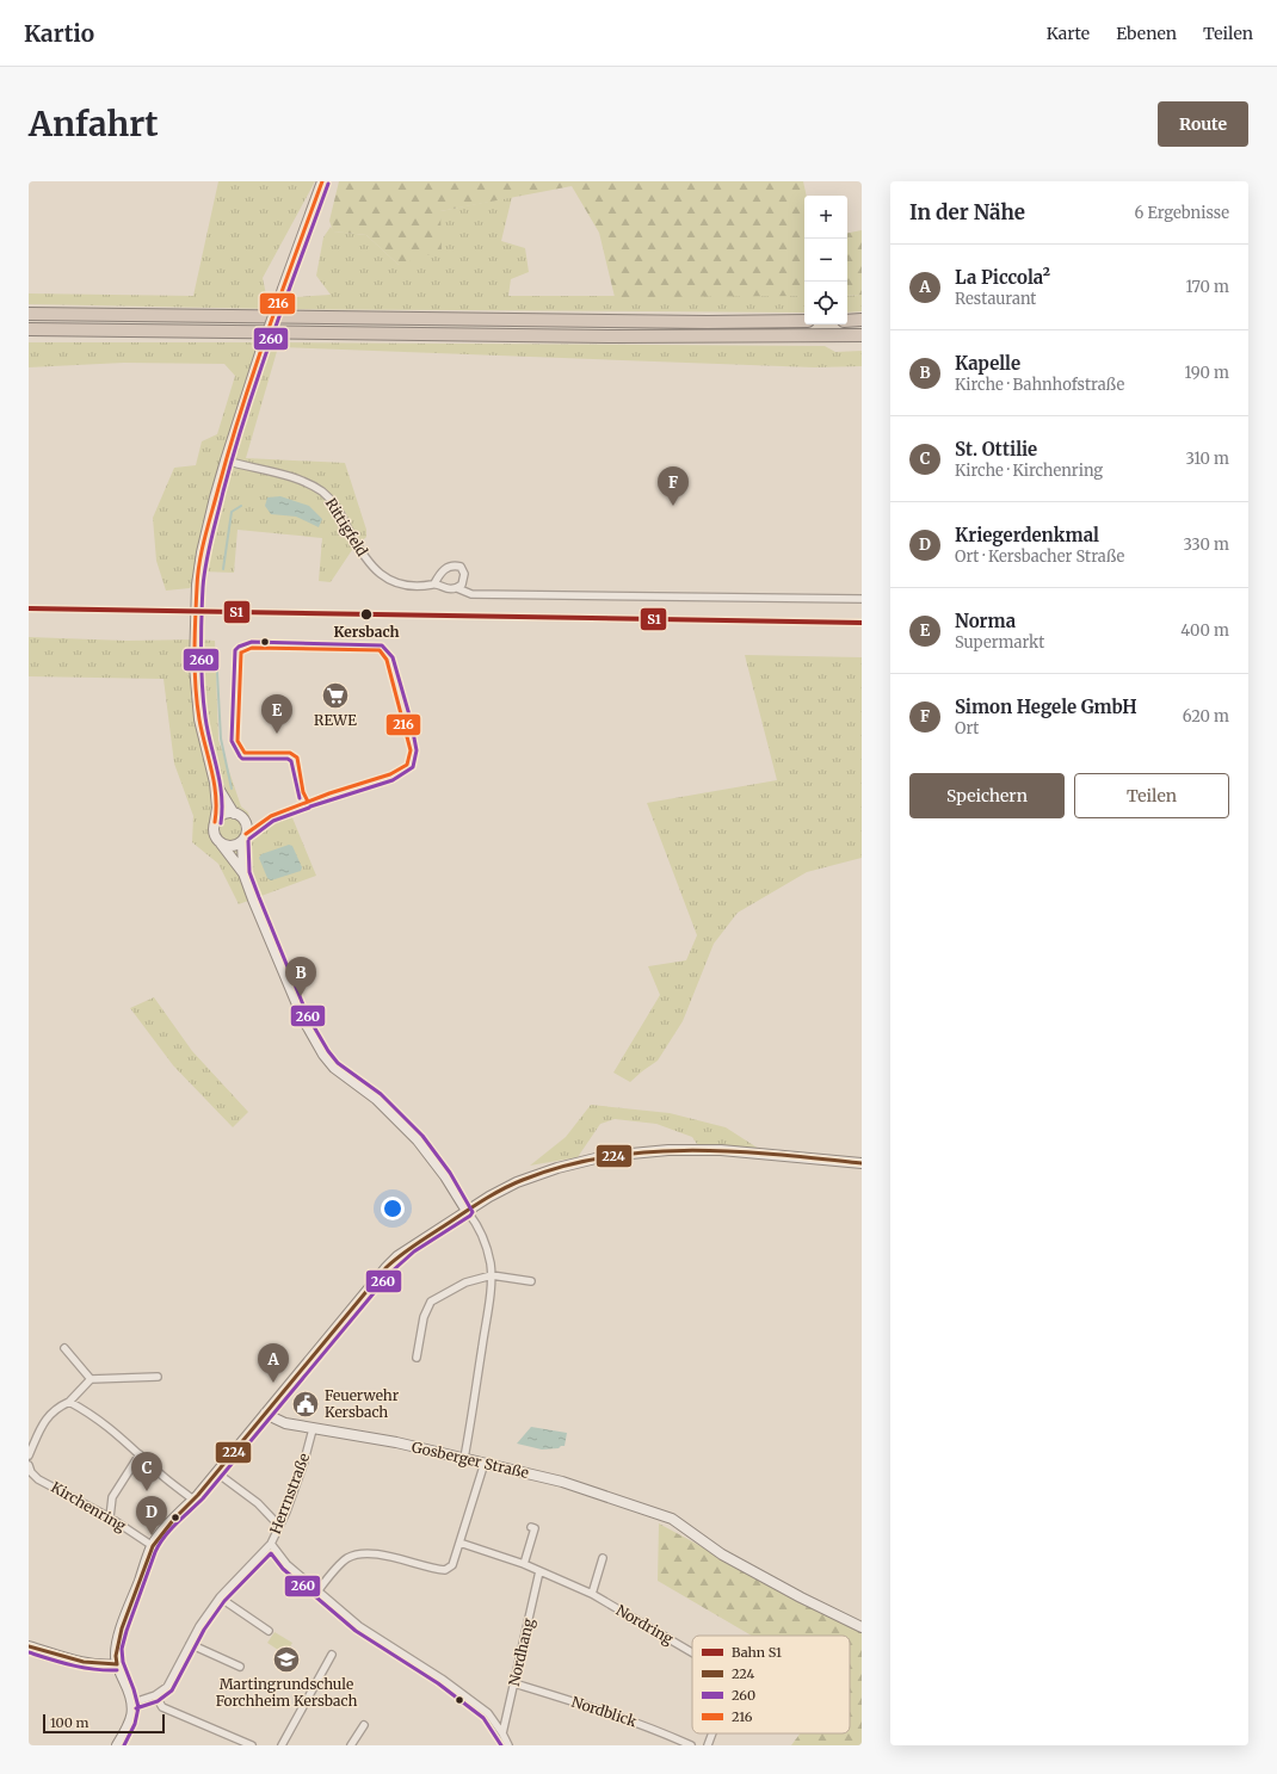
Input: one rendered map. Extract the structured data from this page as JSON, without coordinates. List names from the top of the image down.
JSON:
{
  "streets": {
    "street": [
      "Rittigfeld",
      "Gosberger Straße",
      "Herrnstraße",
      "Kirchenring",
      "Nordring",
      "Nordhang",
      "Nordblick"
    ]
  },
  "crossings": [
    ["Gosberger Straße", "Herrnstraße"],
    ["Nordring", "Nordhang"],
    ["Nordhang", "Nordblick"]
  ],
  "places": {
    "other": ["Kersbach"],
    "supermarket": ["REWE"],
    "public building": ["Feuerwehr Kersbach"],
    "school or university": ["Martingrundschule Forchheim Kersbach"]
  },
  "lines": [
    "transit line 216",
    "transit line 260",
    "rail line S1",
    "transit line 224"
  ],
  "legend": [
    "Bahn S1",
    "224",
    "260",
    "216"
  ],
  "scale_bar": "100 m",
  "page": {
    "header": "Kartio",
    "nav": ["Karte", "Ebenen", "Teilen"],
    "buttons": [
      "Route",
      ["Speichern", "Teilen"]
    ],
    "title": "Anfahrt",
    "heading": ["In der Nähe", "6 Ergebnisse"],
    "map_buttons": ["+", "−"],
    "list": [
      {
        "mark": "A",
        "name": "La Piccola²",
        "note": "Restaurant",
        "value": "170 m"
      },
      {
        "mark": "B",
        "name": "Kapelle",
        "note": "Kirche · Bahnhofstraße",
        "value": "190 m"
      },
      {
        "mark": "C",
        "name": "St. Ottilie",
        "note": "Kirche · Kirchenring",
        "value": "310 m"
      },
      {
        "mark": "D",
        "name": "Kriegerdenkmal",
        "note": "Ort · Kersbacher Straße",
        "value": "330 m"
      },
      {
        "mark": "E",
        "name": "Norma",
        "note": "Supermarkt",
        "value": "400 m"
      },
      {
        "mark": "F",
        "name": "Simon Hegele GmbH",
        "note": "Ort",
        "value": "620 m"
      }
    ],
    "pins": [
      "F",
      "E",
      "B",
      "A",
      "C",
      "D"
    ],
    "scale": "100 m"
  }
}
